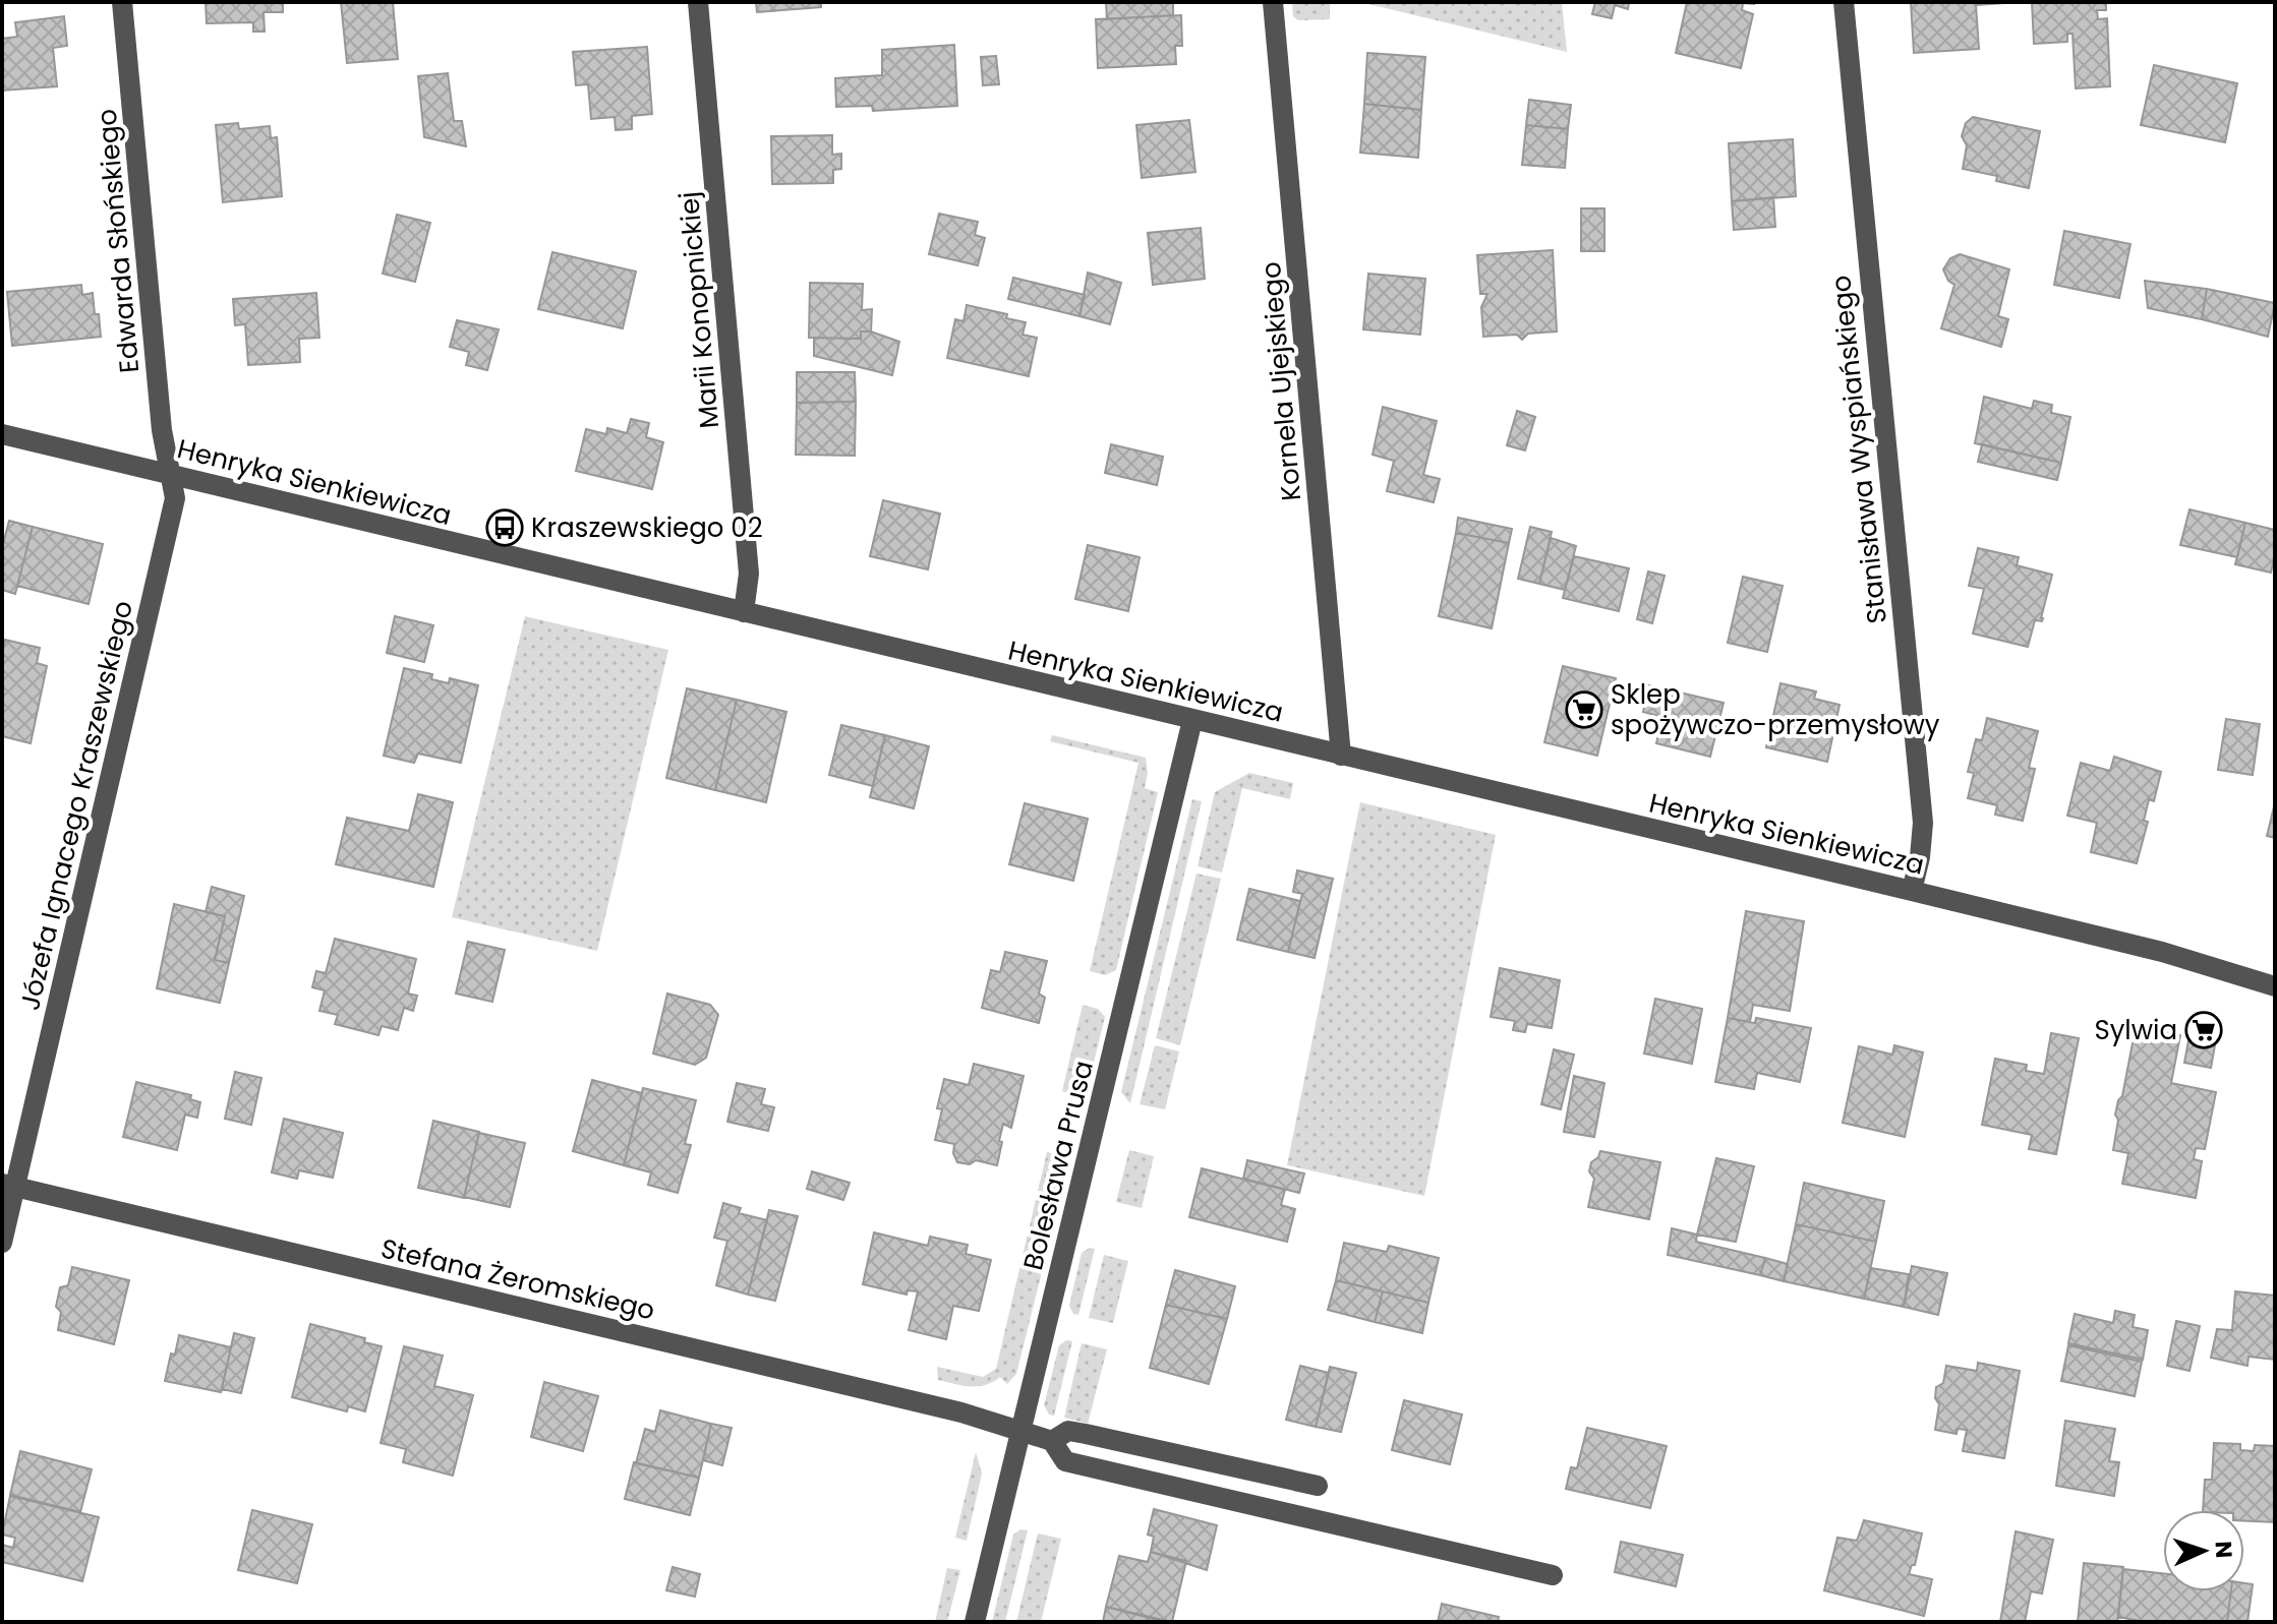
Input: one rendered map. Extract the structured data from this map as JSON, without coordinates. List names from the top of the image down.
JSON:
{
  "streets": {
    "street": [
      "Edwarda Słońskiego",
      "Marii Konopnickiej",
      "Kornela Ujejskiego",
      "Stanisława Wyspiańskiego",
      "Henryka Sienkiewicza",
      "Józefa Ignacego Kraszewskiego",
      "Bolesława Prusa",
      "Stefana Żeromskiego"
    ]
  },
  "crossings": [
    ["Edwarda Słońskiego", "Henryka Sienkiewicza"],
    ["Edwarda Słońskiego", "Józefa Ignacego Kraszewskiego"],
    ["Marii Konopnickiej", "Henryka Sienkiewicza"],
    ["Kornela Ujejskiego", "Henryka Sienkiewicza"],
    ["Stanisława Wyspiańskiego", "Henryka Sienkiewicza"],
    ["Henryka Sienkiewicza", "Józefa Ignacego Kraszewskiego"],
    ["Henryka Sienkiewicza", "Bolesława Prusa"],
    ["Józefa Ignacego Kraszewskiego", "Stefana Żeromskiego"],
    ["Bolesława Prusa", "Stefana Żeromskiego"]
  ],
  "places": {
    "bus stop": ["Kraszewskiego 02"],
    "supermarket": ["Sklep spożywczo-przemysłowy", "Sylwia"]
  },
  "north": "right"
}
